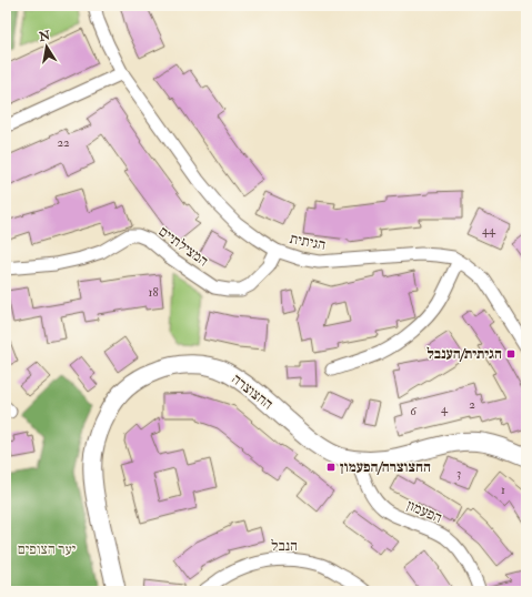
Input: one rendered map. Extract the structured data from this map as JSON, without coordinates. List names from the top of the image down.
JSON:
{
  "streets": {
    "street": [
      "הגיתית",
      "המצילתיים",
      "החצוצרה",
      "הפעמון",
      "הנבל"
    ]
  },
  "crossings": [
    ["הגיתית", "המצילתיים"],
    ["החצוצרה", "הפעמון"]
  ],
  "parks": ["יער הצופים"],
  "places": {
    "transit": ["הגיתית/הענבל", "החצוצרה/הפעמון"]
  },
  "house_numbers": [
    "22",
    "44",
    "18",
    "2",
    "4",
    "6",
    "3",
    "1"
  ],
  "north": "top"
}
